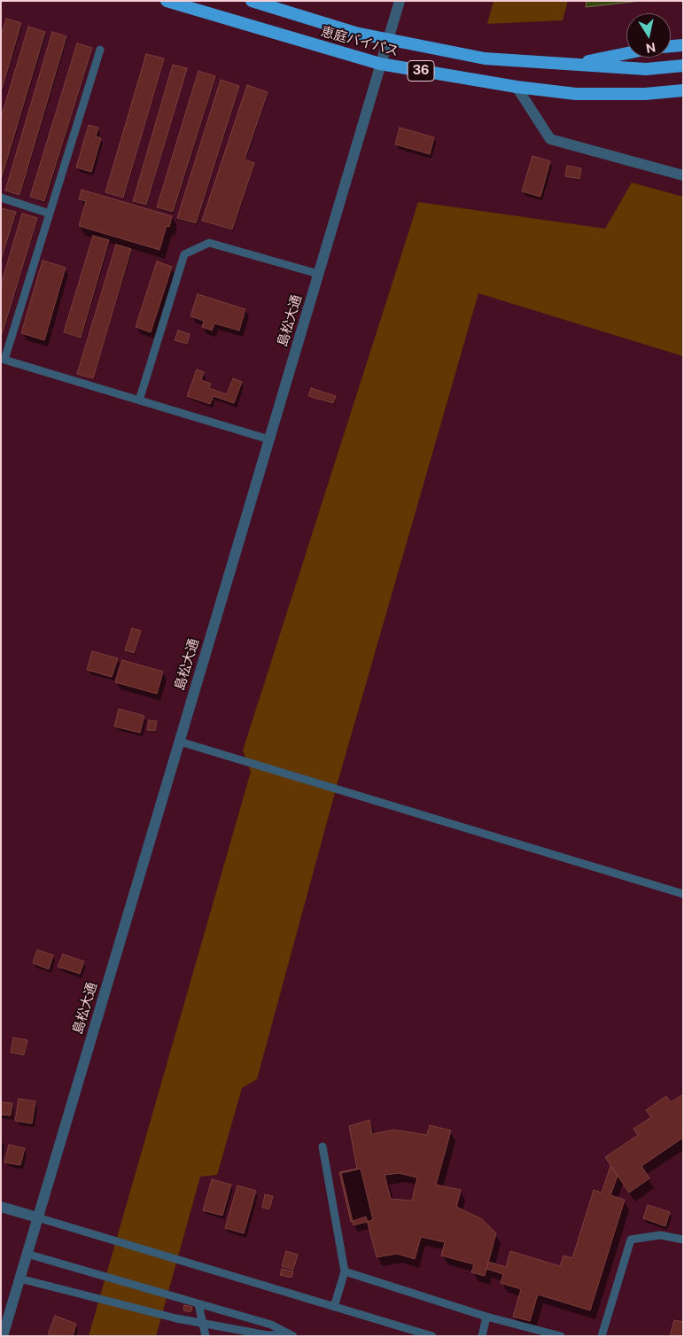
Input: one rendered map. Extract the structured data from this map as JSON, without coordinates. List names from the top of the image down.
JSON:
{
  "streets": {
    "highway": ["恵庭バイパス", "36"],
    "street": ["島松大通"]
  },
  "crossings": [
    ["恵庭バイパス", "島松大通"]
  ],
  "north": "bottom"
}
